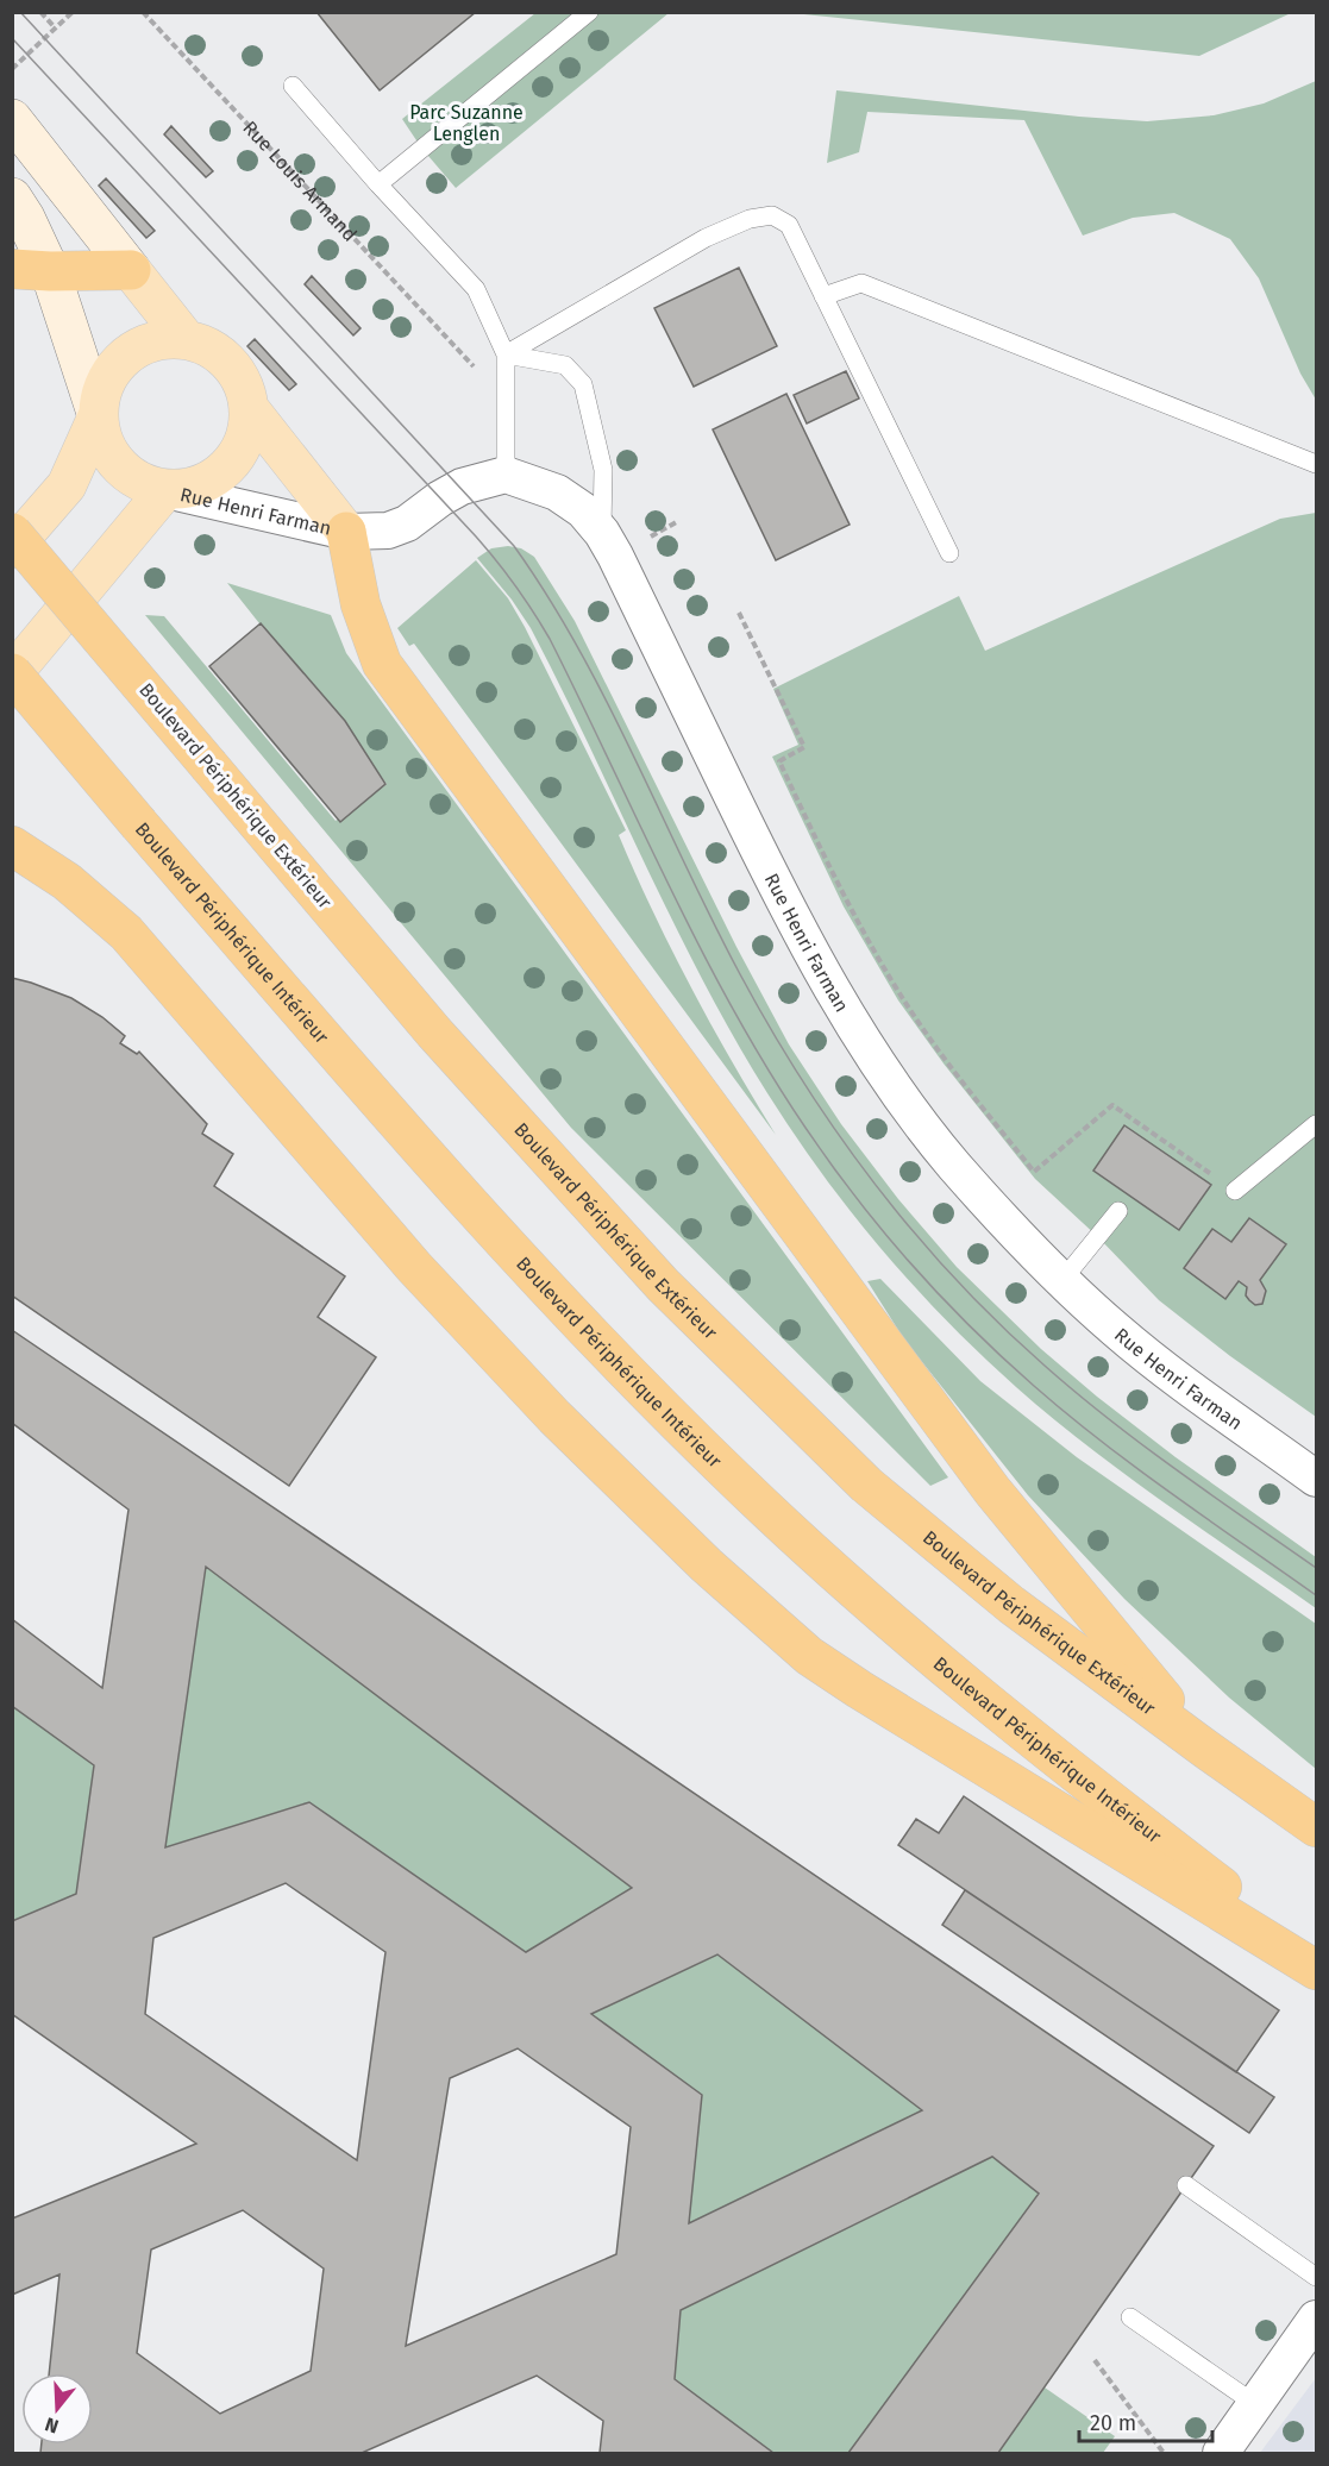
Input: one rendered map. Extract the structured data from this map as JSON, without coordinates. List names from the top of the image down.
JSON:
{
  "streets": {
    "highway": ["Boulevard Périphérique Extérieur", "Boulevard Périphérique Intérieur"],
    "main road": ["Rue Henri Farman"],
    "path": ["Rue Louis Armand"]
  },
  "parks": ["Parc Suzanne Lenglen"],
  "scale_bar": "20 m",
  "north": "bottom"
}
